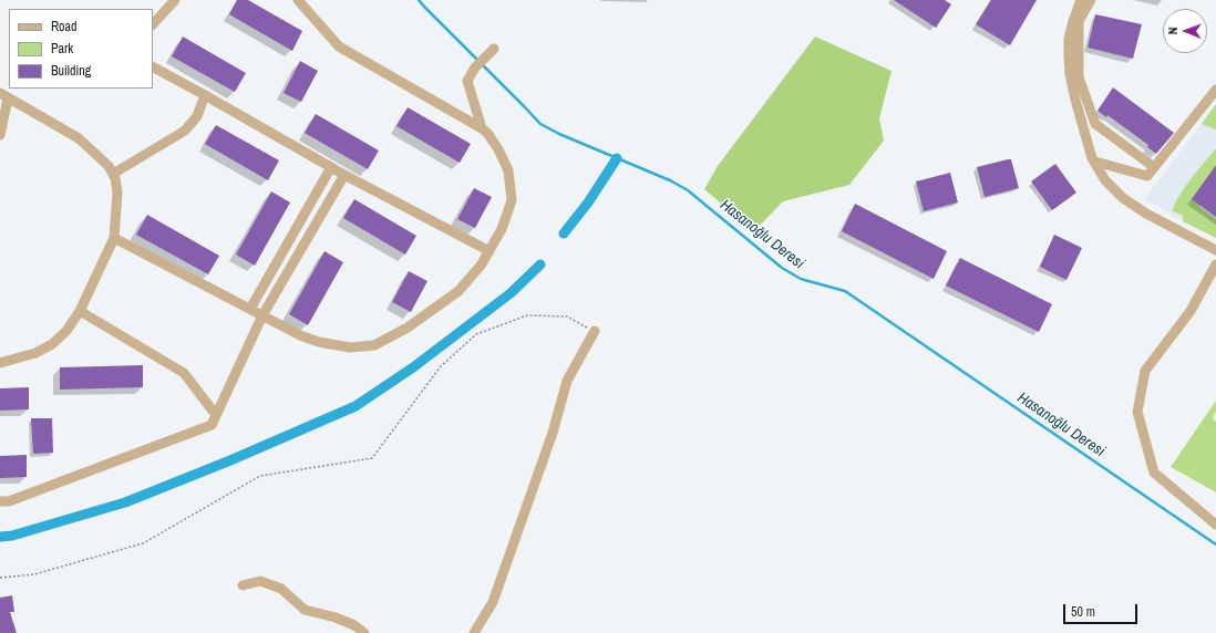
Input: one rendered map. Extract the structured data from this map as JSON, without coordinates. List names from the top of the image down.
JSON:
{
  "water": ["Hasanoğlu Deresi"],
  "legend": ["Road", "Park", "Building"],
  "scale_bar": "50 m",
  "north": "left"
}
